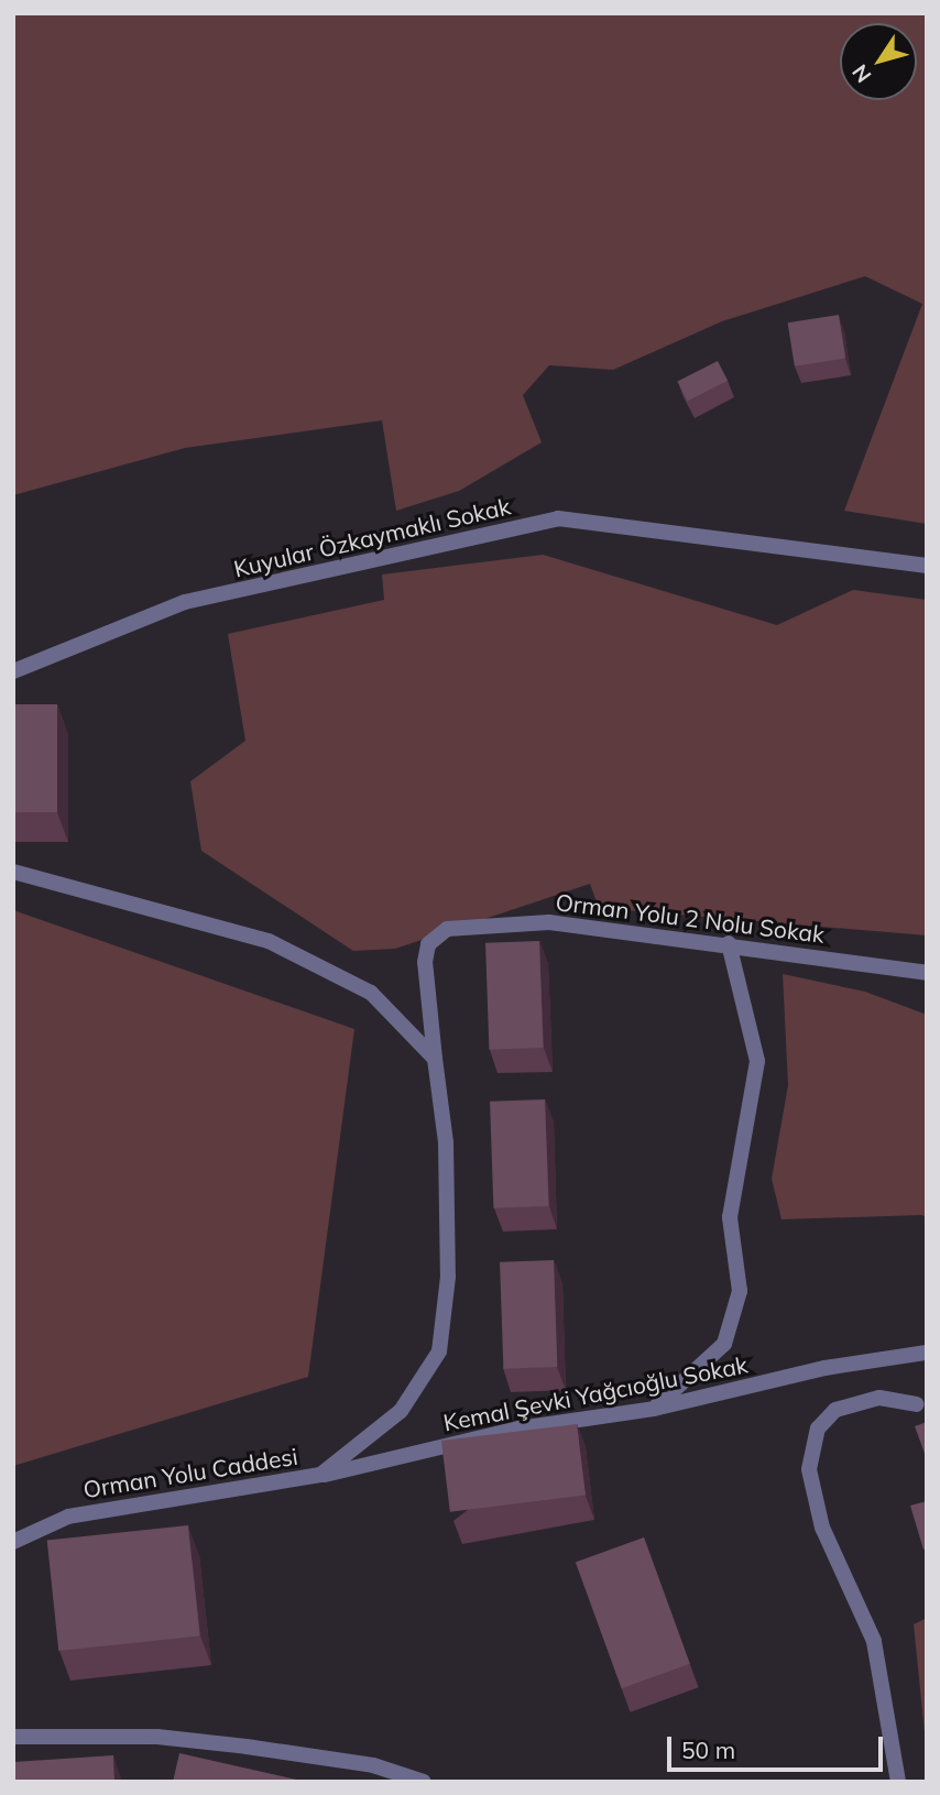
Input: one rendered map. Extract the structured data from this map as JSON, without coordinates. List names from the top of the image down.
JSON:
{
  "streets": {
    "street": [
      "Kuyular Özkaymaklı Sokak",
      "Orman Yolu 2 Nolu Sokak",
      "Kemal Şevki Yağcıoğlu Sokak",
      "Orman Yolu Caddesi"
    ]
  },
  "crossings": [
    ["Orman Yolu 2 Nolu Sokak", "Orman Yolu Caddesi"],
    ["Kemal Şevki Yağcıoğlu Sokak", "Orman Yolu Caddesi"]
  ],
  "scale_bar": "50 m",
  "north": "bottom left"
}
